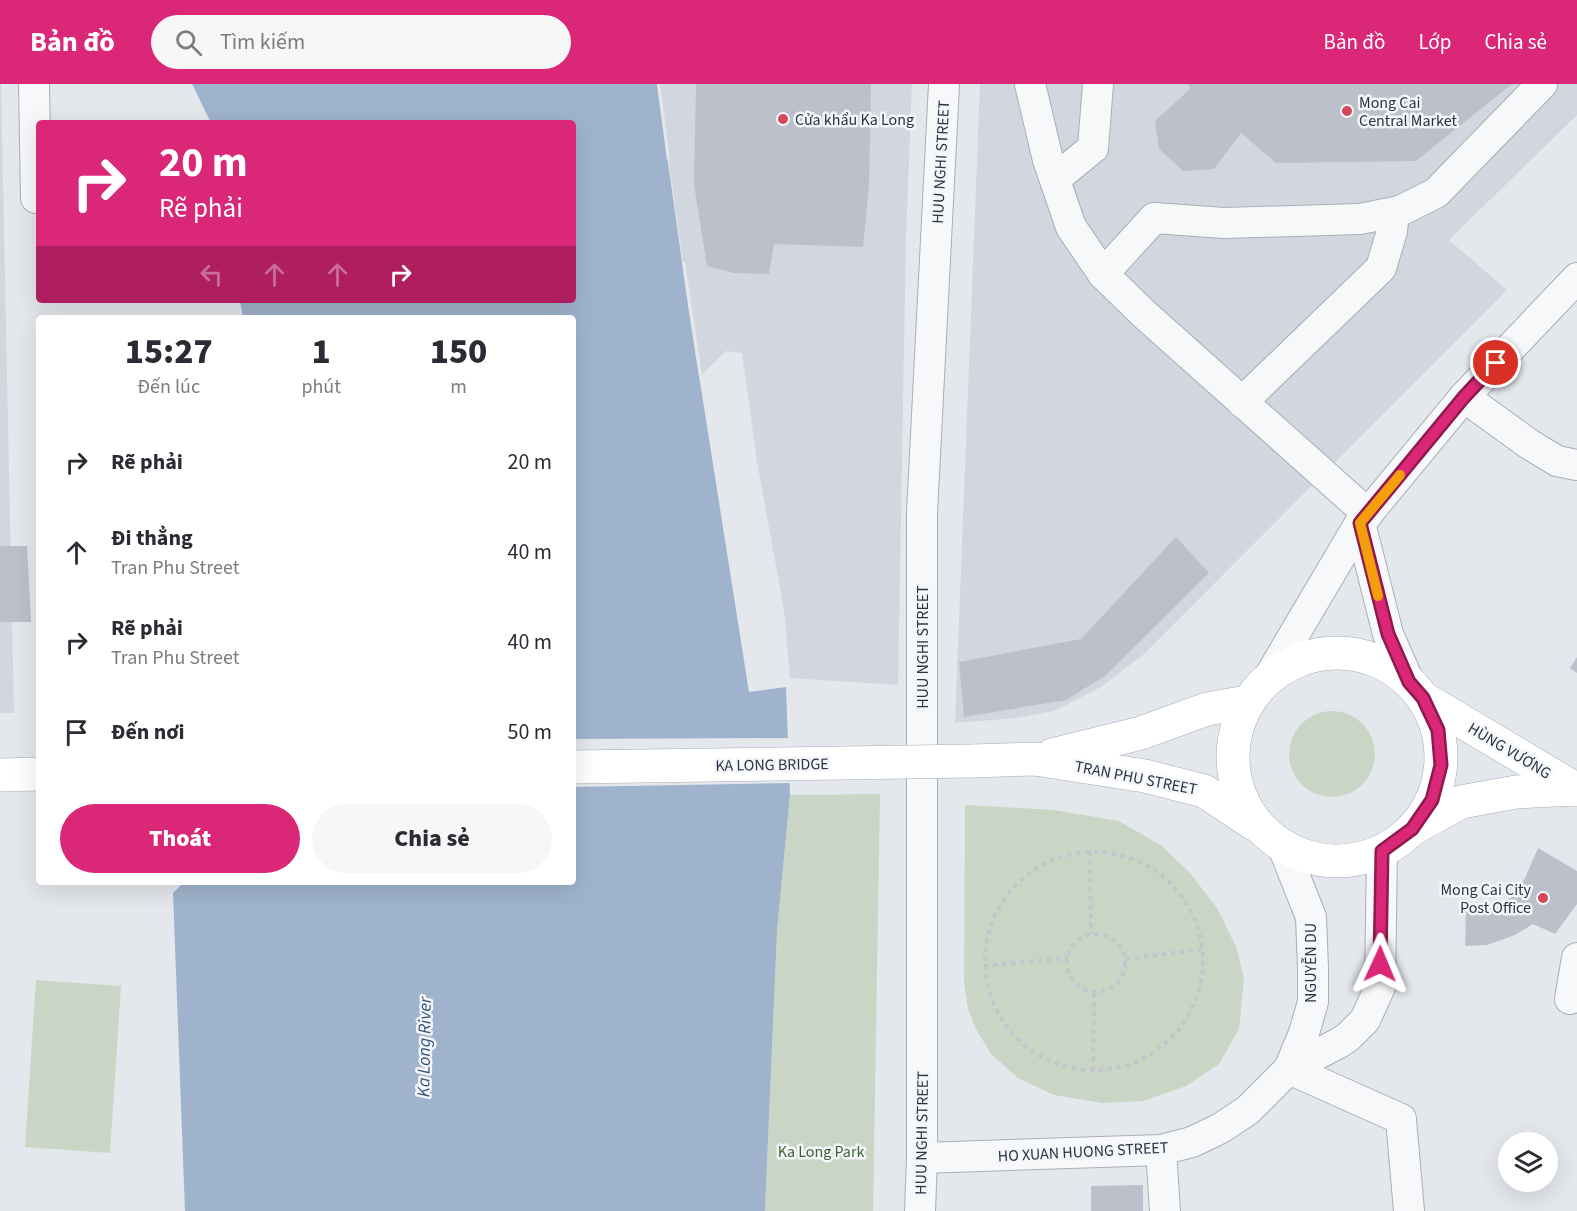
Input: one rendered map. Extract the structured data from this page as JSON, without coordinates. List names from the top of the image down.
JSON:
{
  "streets": {
    "main road": ["HÙNG VƯƠNG", "KA LONG BRIDGE", "TRAN PHU STREET"],
    "street": ["HUU NGHI STREET", "NGUYỄN DU", "HO XUAN HUONG STREET"]
  },
  "crossings": [
    ["HUU NGHI STREET", "HO XUAN HUONG STREET"],
    ["HÙNG VƯƠNG", "TRAN PHU STREET"],
    ["HÙNG VƯƠNG", "NGUYỄN DU"],
    ["KA LONG BRIDGE", "TRAN PHU STREET"],
    ["TRAN PHU STREET", "NGUYỄN DU"],
    ["NGUYỄN DU", "HO XUAN HUONG STREET"]
  ],
  "water": ["Ka Long River"],
  "parks": ["Ka Long Park"],
  "places": ["Mong Cai Central Market", "Cửa khẩu Ka Long", "Mong Cai City Post Office"],
  "page": {
    "header": "Bản đồ",
    "search": "Tìm kiếm",
    "nav": ["Bản đồ", "Lớp", "Chia sẻ"],
    "turn": ["20 m", "Rẽ phải"],
    "eta": [
      "15:27",
      "Đến lúc",
      "1",
      "phút",
      "150",
      "m"
    ],
    "list": [
      {
        "name": "Rẽ phải",
        "value": "20 m"
      },
      {
        "name": "Đi thẳng",
        "note": "Tran Phu Street",
        "value": "40 m"
      },
      {
        "name": "Rẽ phải",
        "note": "Tran Phu Street",
        "value": "40 m"
      },
      {
        "name": "Đến nơi",
        "value": "50 m"
      }
    ],
    "buttons": ["Thoát", "Chia sẻ"]
  }
}
